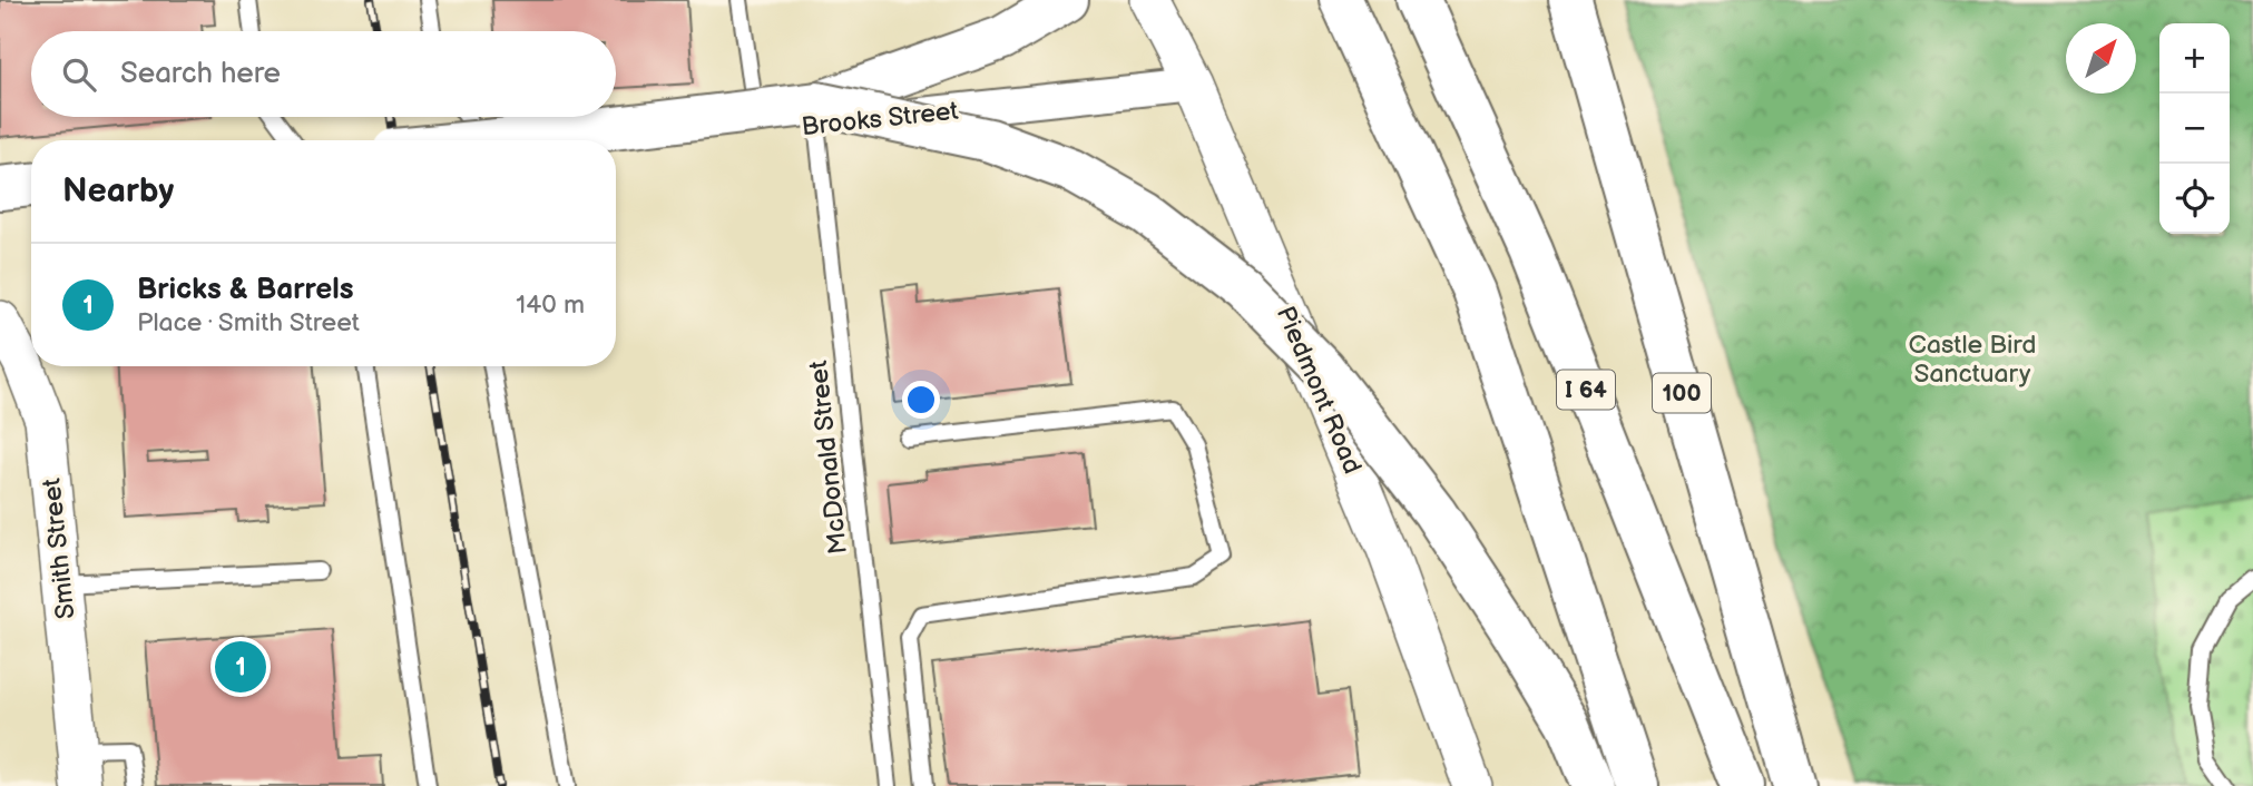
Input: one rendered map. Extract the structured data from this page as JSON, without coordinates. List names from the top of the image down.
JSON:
{
  "streets": {
    "highway": ["I 64", "100"],
    "street": ["Brooks Street", "Piedmont Road", "Smith Street"],
    "lane": ["McDonald Street"]
  },
  "crossings": [
    ["Brooks Street", "Piedmont Road"],
    ["Brooks Street", "McDonald Street"]
  ],
  "parks": ["Castle Bird Sanctuary"],
  "north": "top right",
  "page": {
    "map_buttons": ["+", "−"],
    "search": "Search here",
    "heading": "Nearby",
    "list": [
      {
        "mark": "1",
        "name": "Bricks & Barrels",
        "note": "Place · Smith Street",
        "value": "140 m"
      }
    ],
    "pins": "1"
  }
}
